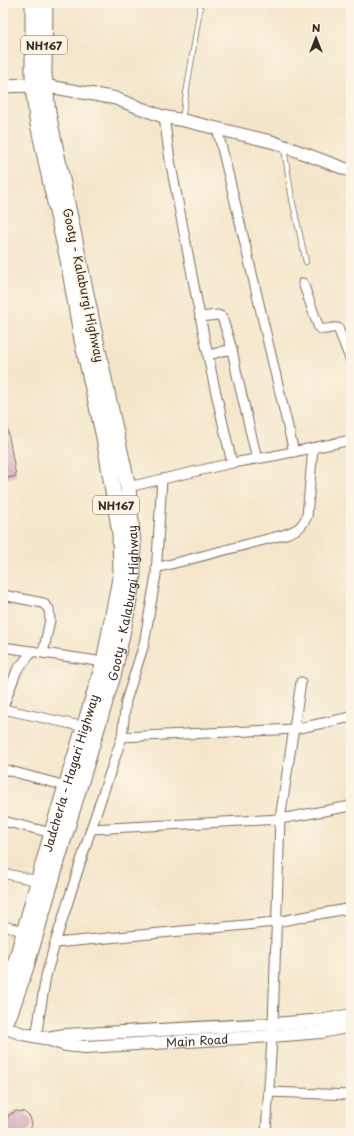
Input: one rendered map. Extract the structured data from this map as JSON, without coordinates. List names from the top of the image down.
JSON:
{
  "streets": {
    "highway": ["NH167", "Gooty - Kalaburgi Highway", "Jadcherla - Hagari Highway"],
    "street": ["Main Road"]
  },
  "crossings": [
    ["Gooty - Kalaburgi Highway", "Jadcherla - Hagari Highway"],
    ["Gooty - Kalaburgi Highway", "Main Road"]
  ],
  "north": "top"
}
